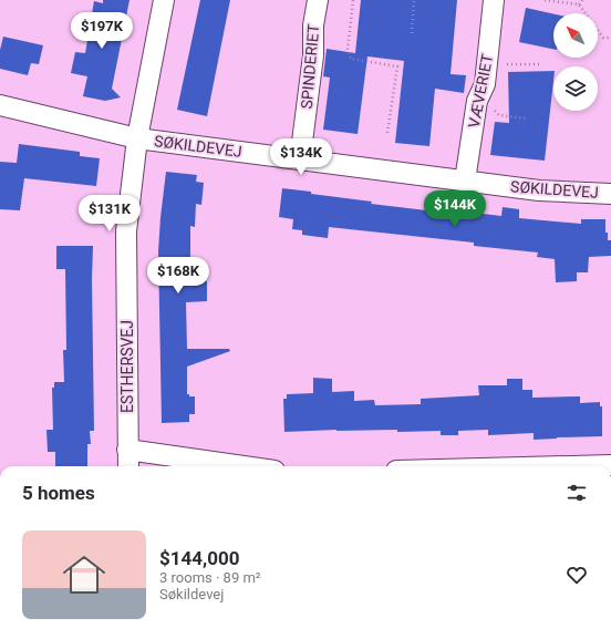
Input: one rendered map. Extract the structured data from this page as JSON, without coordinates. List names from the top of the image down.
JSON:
{
  "streets": {
    "street": [
      "SPINDERIET",
      "VÆVERIET",
      "SØKILDEVEJ",
      "ESTHERSVEJ"
    ]
  },
  "crossings": [
    ["SPINDERIET", "SØKILDEVEJ"],
    ["VÆVERIET", "SØKILDEVEJ"],
    ["SØKILDEVEJ", "ESTHERSVEJ"]
  ],
  "north": "top left",
  "page": {
    "price": [
      "$197K",
      "$134K",
      "$144K",
      "$131K",
      "$168K"
    ],
    "heading": "5 homes",
    "list": [
      {
        "name": "$144,000",
        "note": "3 rooms · 89 m² · Søkildevej"
      }
    ]
  }
}
